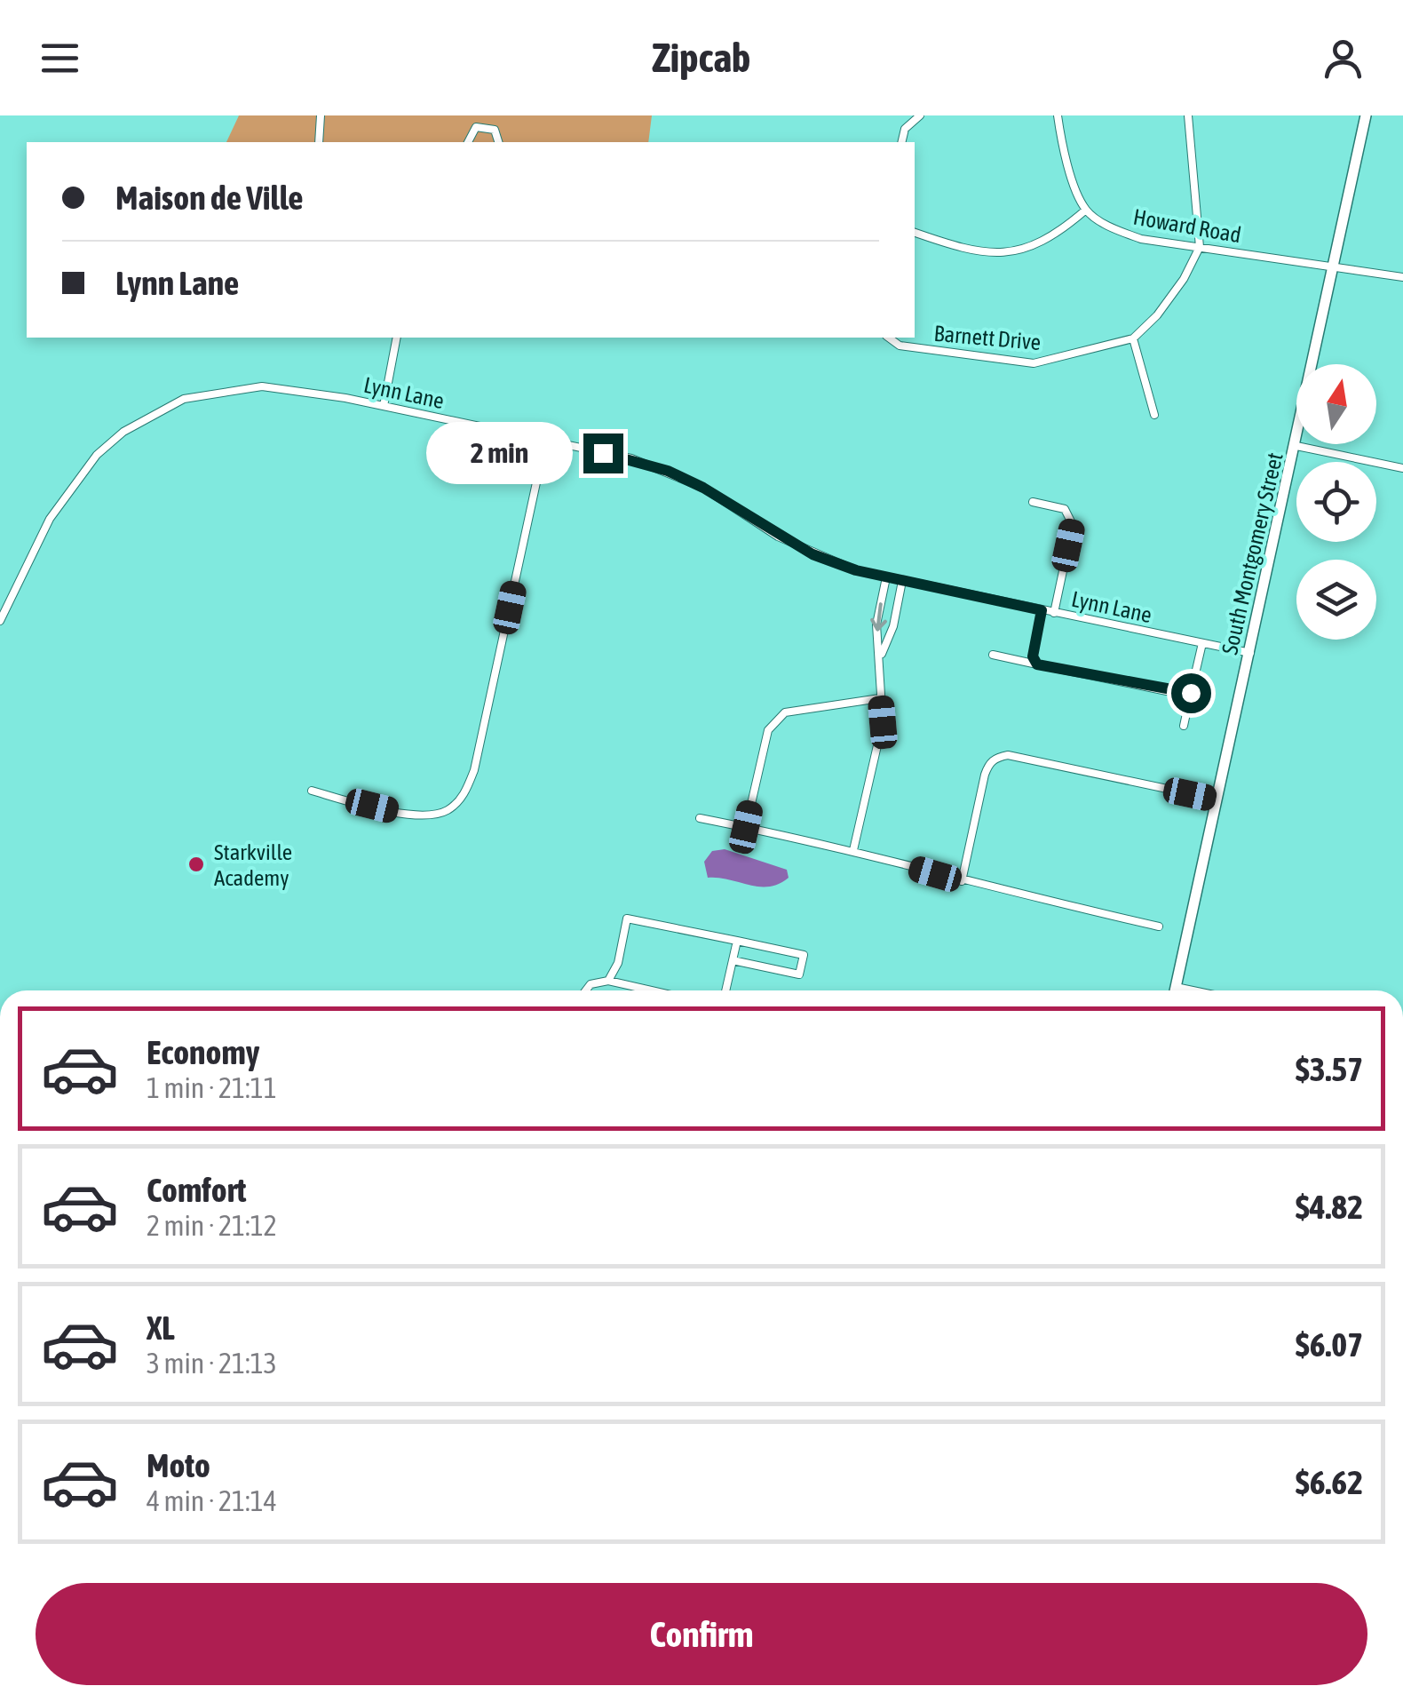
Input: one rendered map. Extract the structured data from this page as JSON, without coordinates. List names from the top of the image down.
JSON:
{
  "streets": {
    "street": [
      "Howard Road",
      "Barnett Drive",
      "Lynn Lane",
      "South Montgomery Street"
    ]
  },
  "crossings": [
    ["Howard Road", "South Montgomery Street"],
    ["Lynn Lane", "South Montgomery Street"]
  ],
  "places": ["Starkville Academy"],
  "north": "top",
  "page": {
    "header": "Zipcab",
    "banner": ["Maison de Ville", "Lynn Lane"],
    "bubble": "2 min",
    "list": [
      {
        "name": "Economy",
        "note": "1 min · 21:11",
        "value": "$3.57"
      },
      {
        "name": "Comfort",
        "note": "2 min · 21:12",
        "value": "$4.82"
      },
      {
        "name": "XL",
        "note": "3 min · 21:13",
        "value": "$6.07"
      },
      {
        "name": "Moto",
        "note": "4 min · 21:14",
        "value": "$6.62"
      }
    ],
    "buttons": "Confirm"
  }
}
